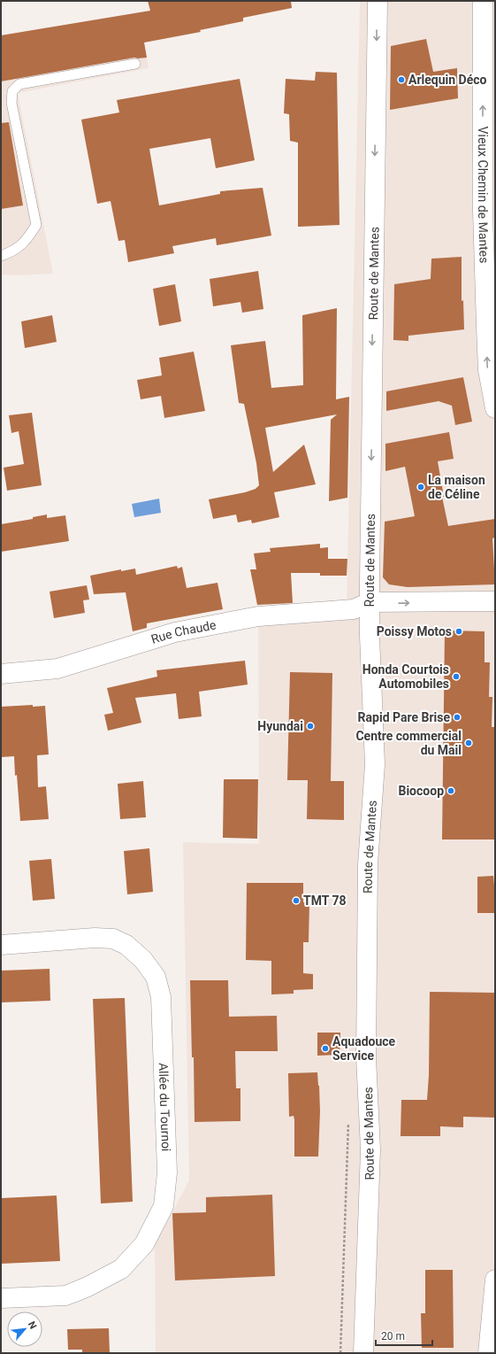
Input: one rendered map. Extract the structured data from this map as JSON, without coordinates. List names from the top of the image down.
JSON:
{
  "streets": {
    "main road": [
      "Vieux Chemin de Mantes",
      "Route de Mantes",
      "Rue Chaude",
      "Allée du Tournoi"
    ]
  },
  "crossings": [
    ["Route de Mantes", "Rue Chaude"]
  ],
  "one_way": ["Vieux Chemin de Mantes", "Route de Mantes"],
  "places": [
    "Arlequin Déco",
    "La maison de Céline",
    "Poissy Motos",
    "Honda Courtois Automobiles",
    "Rapid Pare Brise",
    "Hyundai",
    "Centre commercial du Mail",
    "Biocoop",
    "TMT 78",
    "Aquadouce Service"
  ],
  "scale_bar": "20 m",
  "north": "top right"
}
